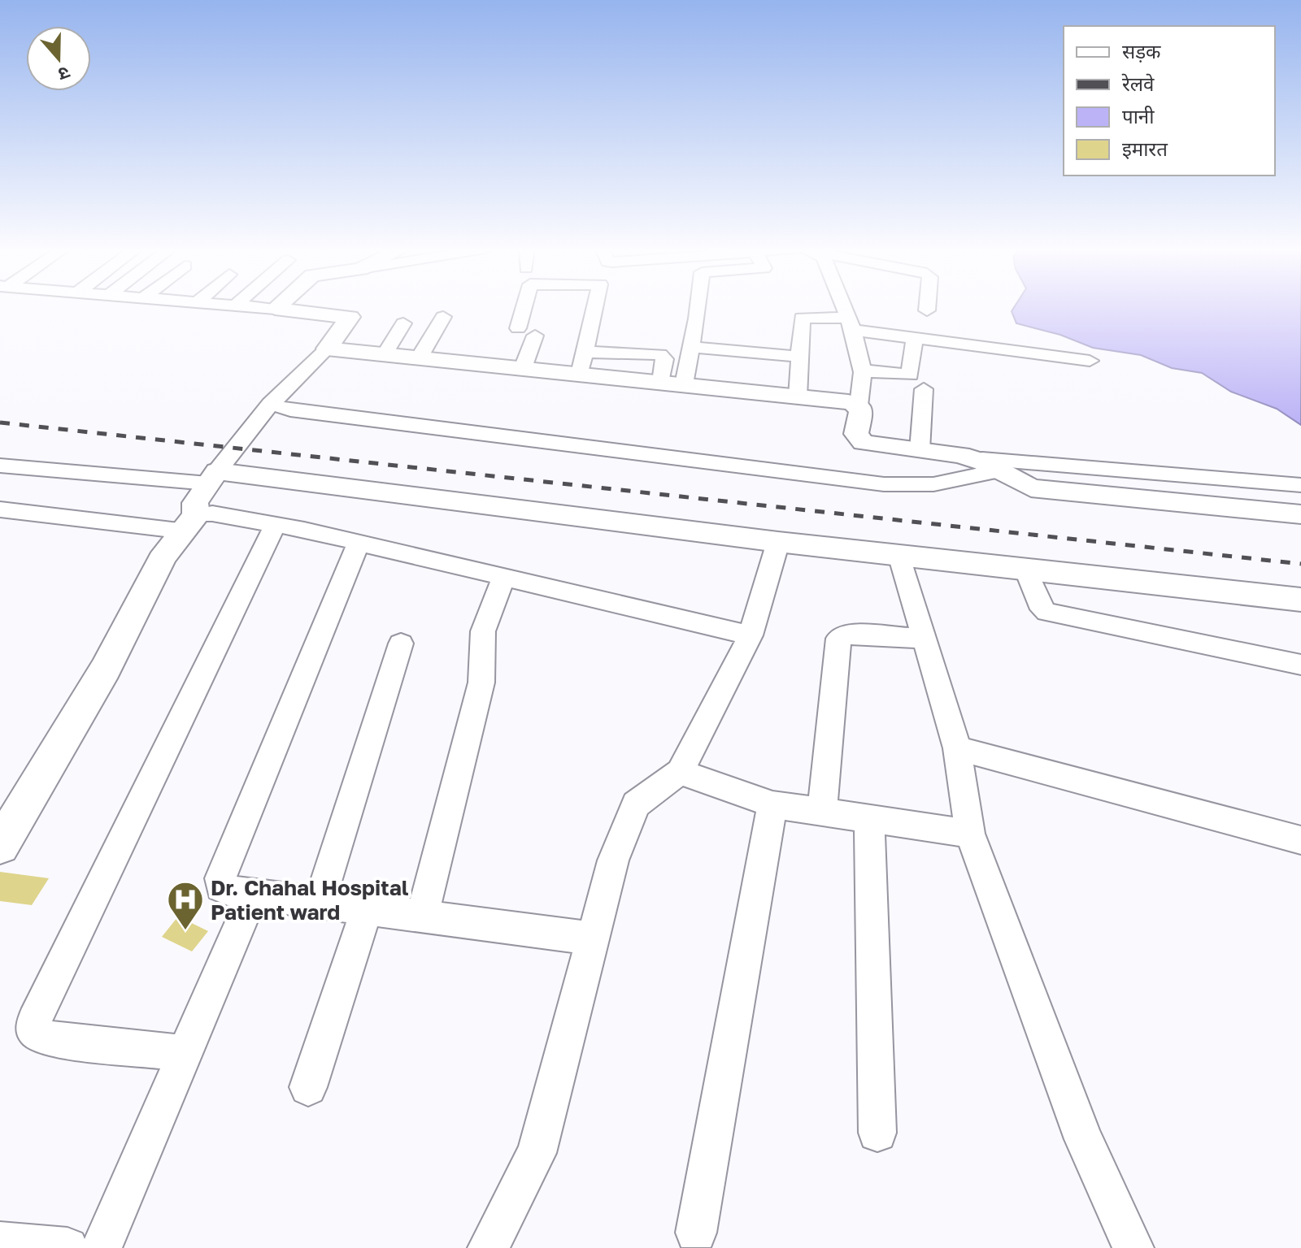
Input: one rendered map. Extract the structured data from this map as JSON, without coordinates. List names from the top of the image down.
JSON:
{
  "places": {
    "hospital": ["Dr. Chahal Hospital Patient ward"]
  },
  "legend": [
    "सड़क",
    "रेलवे",
    "पानी",
    "इमारत"
  ],
  "north": "bottom"
}
